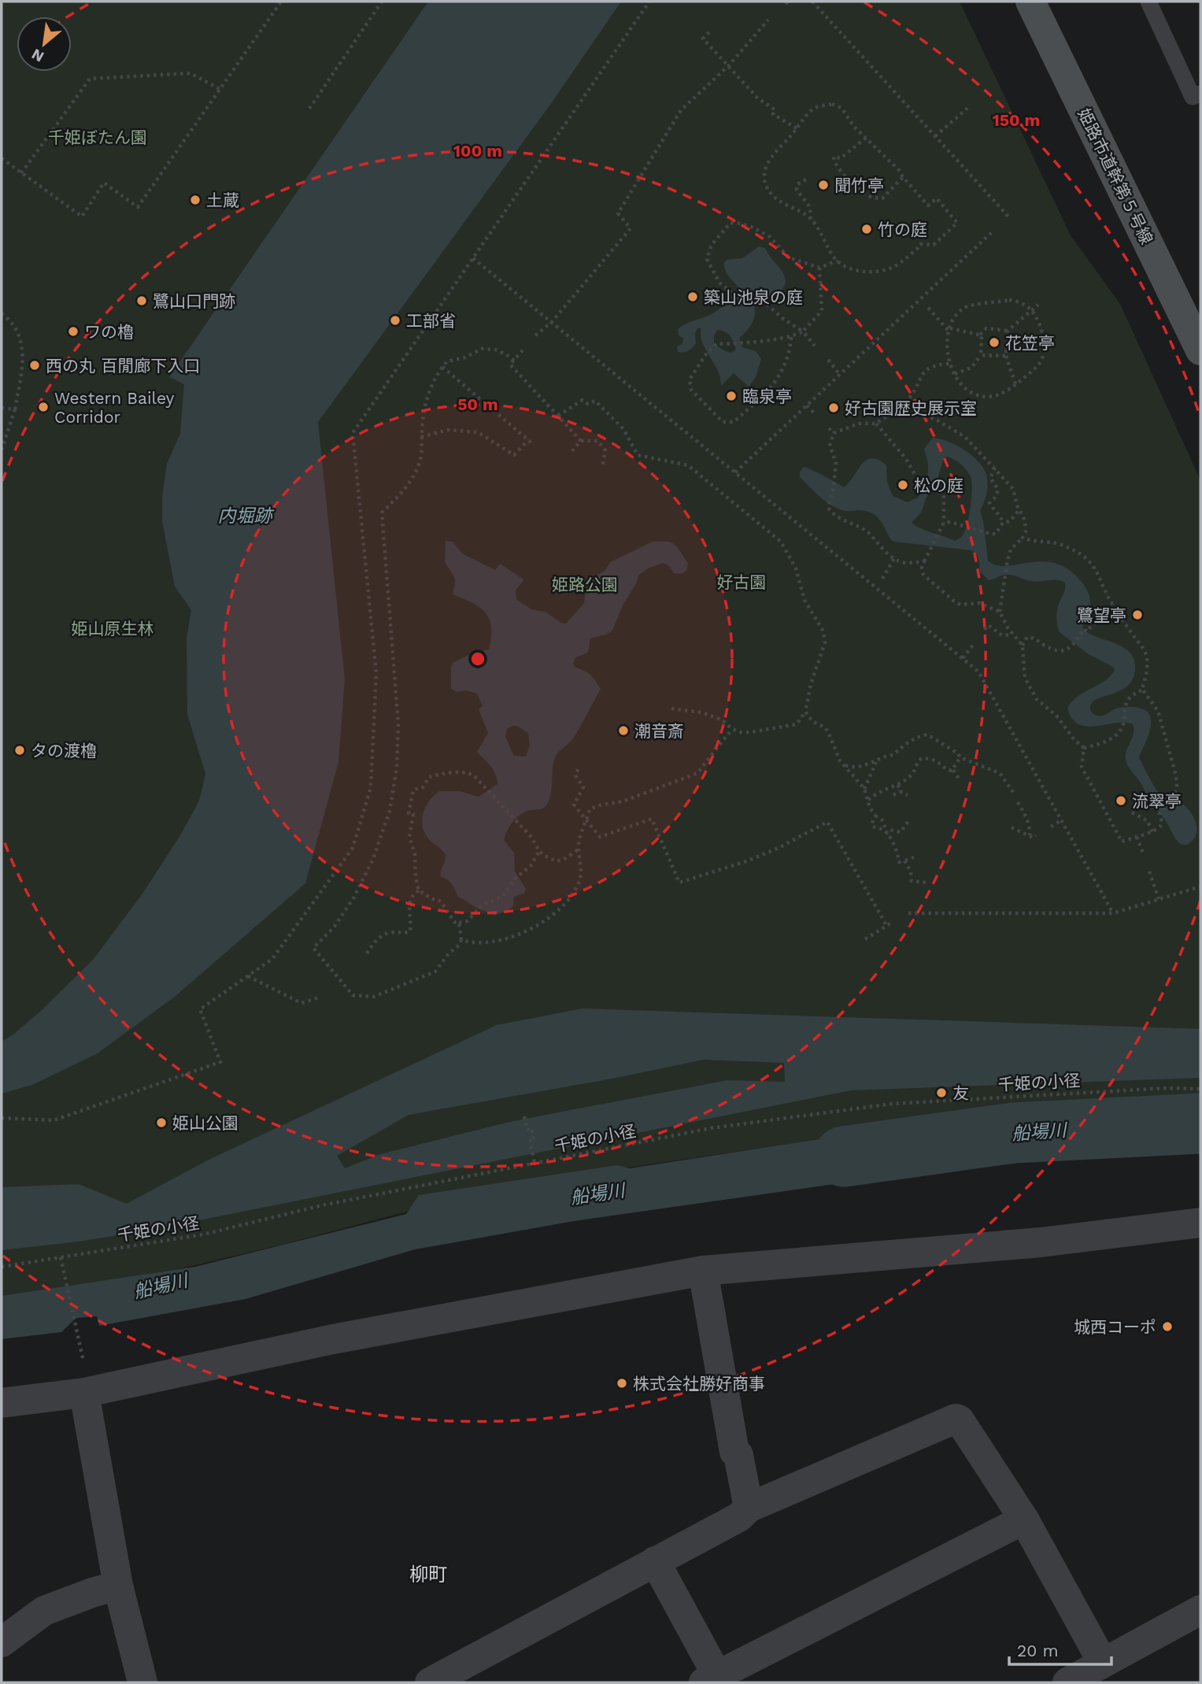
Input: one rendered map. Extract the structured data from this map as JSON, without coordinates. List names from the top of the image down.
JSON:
{
  "streets": {
    "street": ["姫路市道幹第５号線"],
    "path": ["千姫の小径"]
  },
  "districts": ["柳町"],
  "water": ["内堀跡", "船場川"],
  "parks": [
    "千姫ぼたん園",
    "好古園",
    "姫路公園",
    "姫山原生林"
  ],
  "places": [
    "聞竹亭",
    "土蔵",
    "竹の庭",
    "築山池泉の庭",
    "鷺山口門跡",
    "工部省",
    "ワの櫓",
    "花笠亭",
    "西の丸 百閒廊下入口",
    "臨泉亭",
    "Western Bailey Corridor",
    "好古園歴史展示室",
    "松の庭",
    "鷺望亭",
    "潮音斎",
    "タの渡櫓",
    "流翠亭",
    "友",
    "姫山公園",
    "城西コーポ",
    "株式会社勝好商事"
  ],
  "scale_bar": "20 m",
  "north": "bottom left",
  "rings": ["150 m", "100 m", "50 m"]
}
